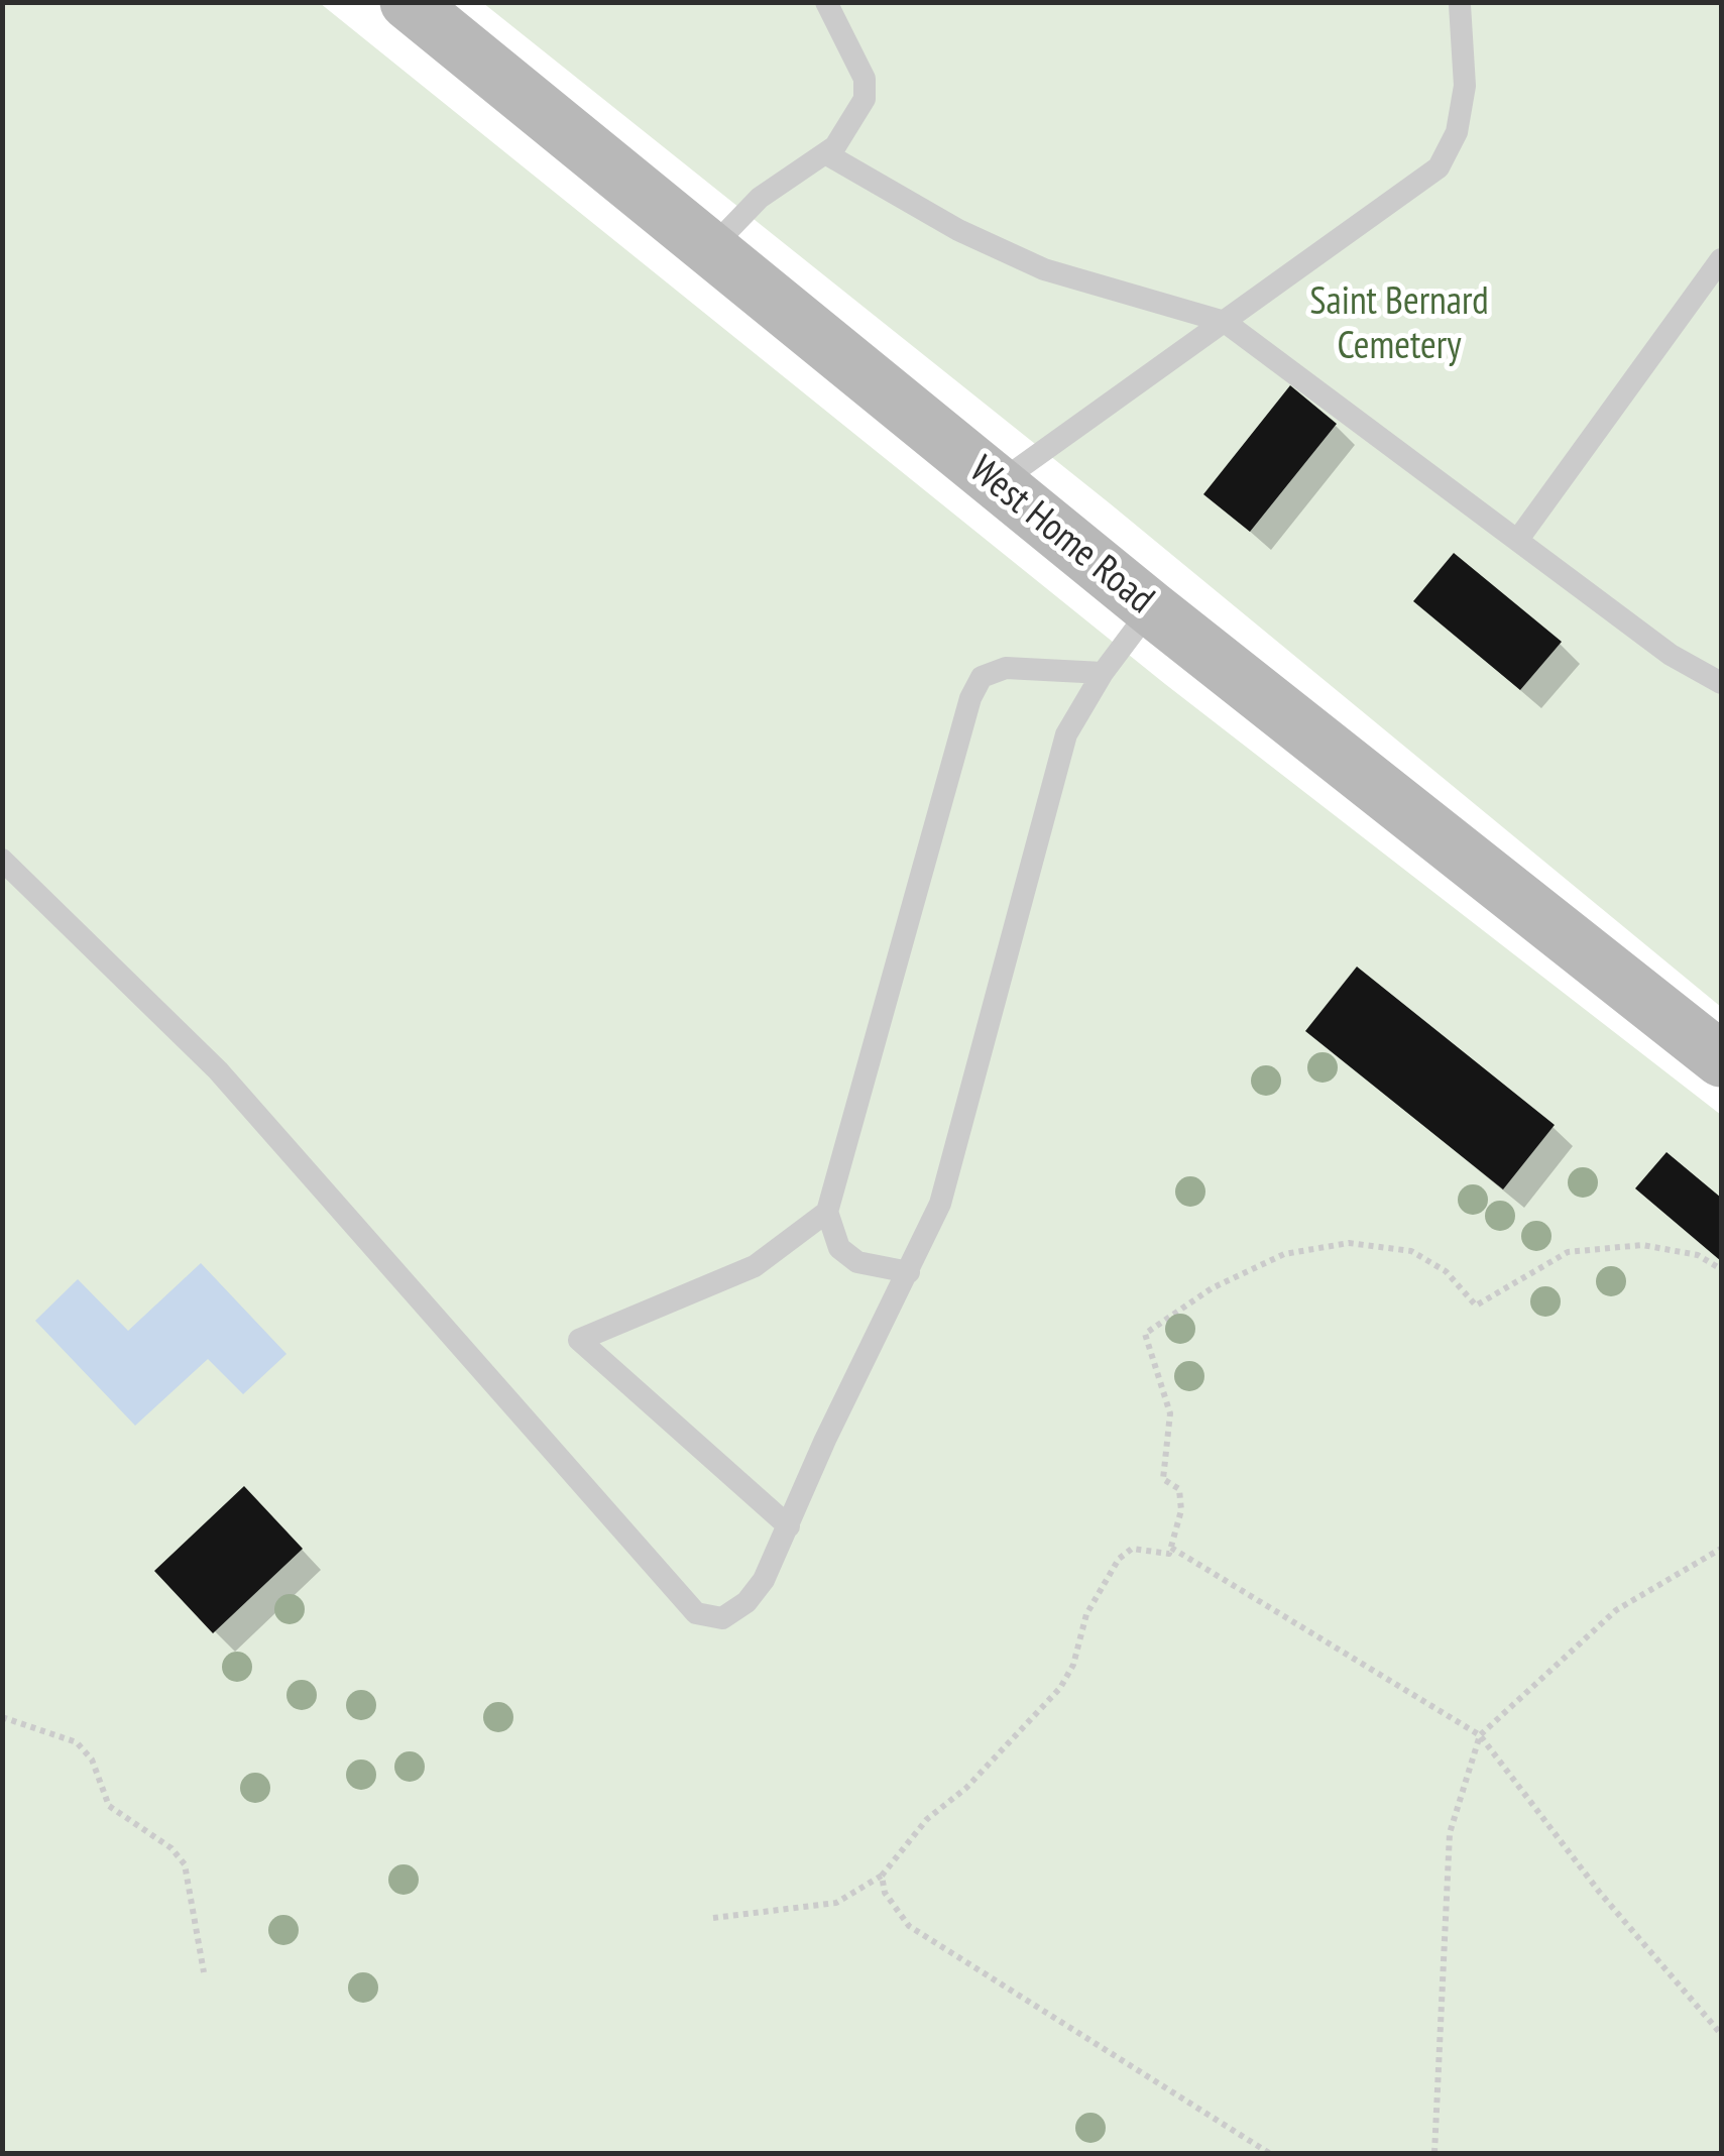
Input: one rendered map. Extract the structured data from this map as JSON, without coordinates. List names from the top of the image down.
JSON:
{
  "streets": {
    "street": ["West Home Road"]
  },
  "parks": ["Saint Bernard Cemetery"]
}
